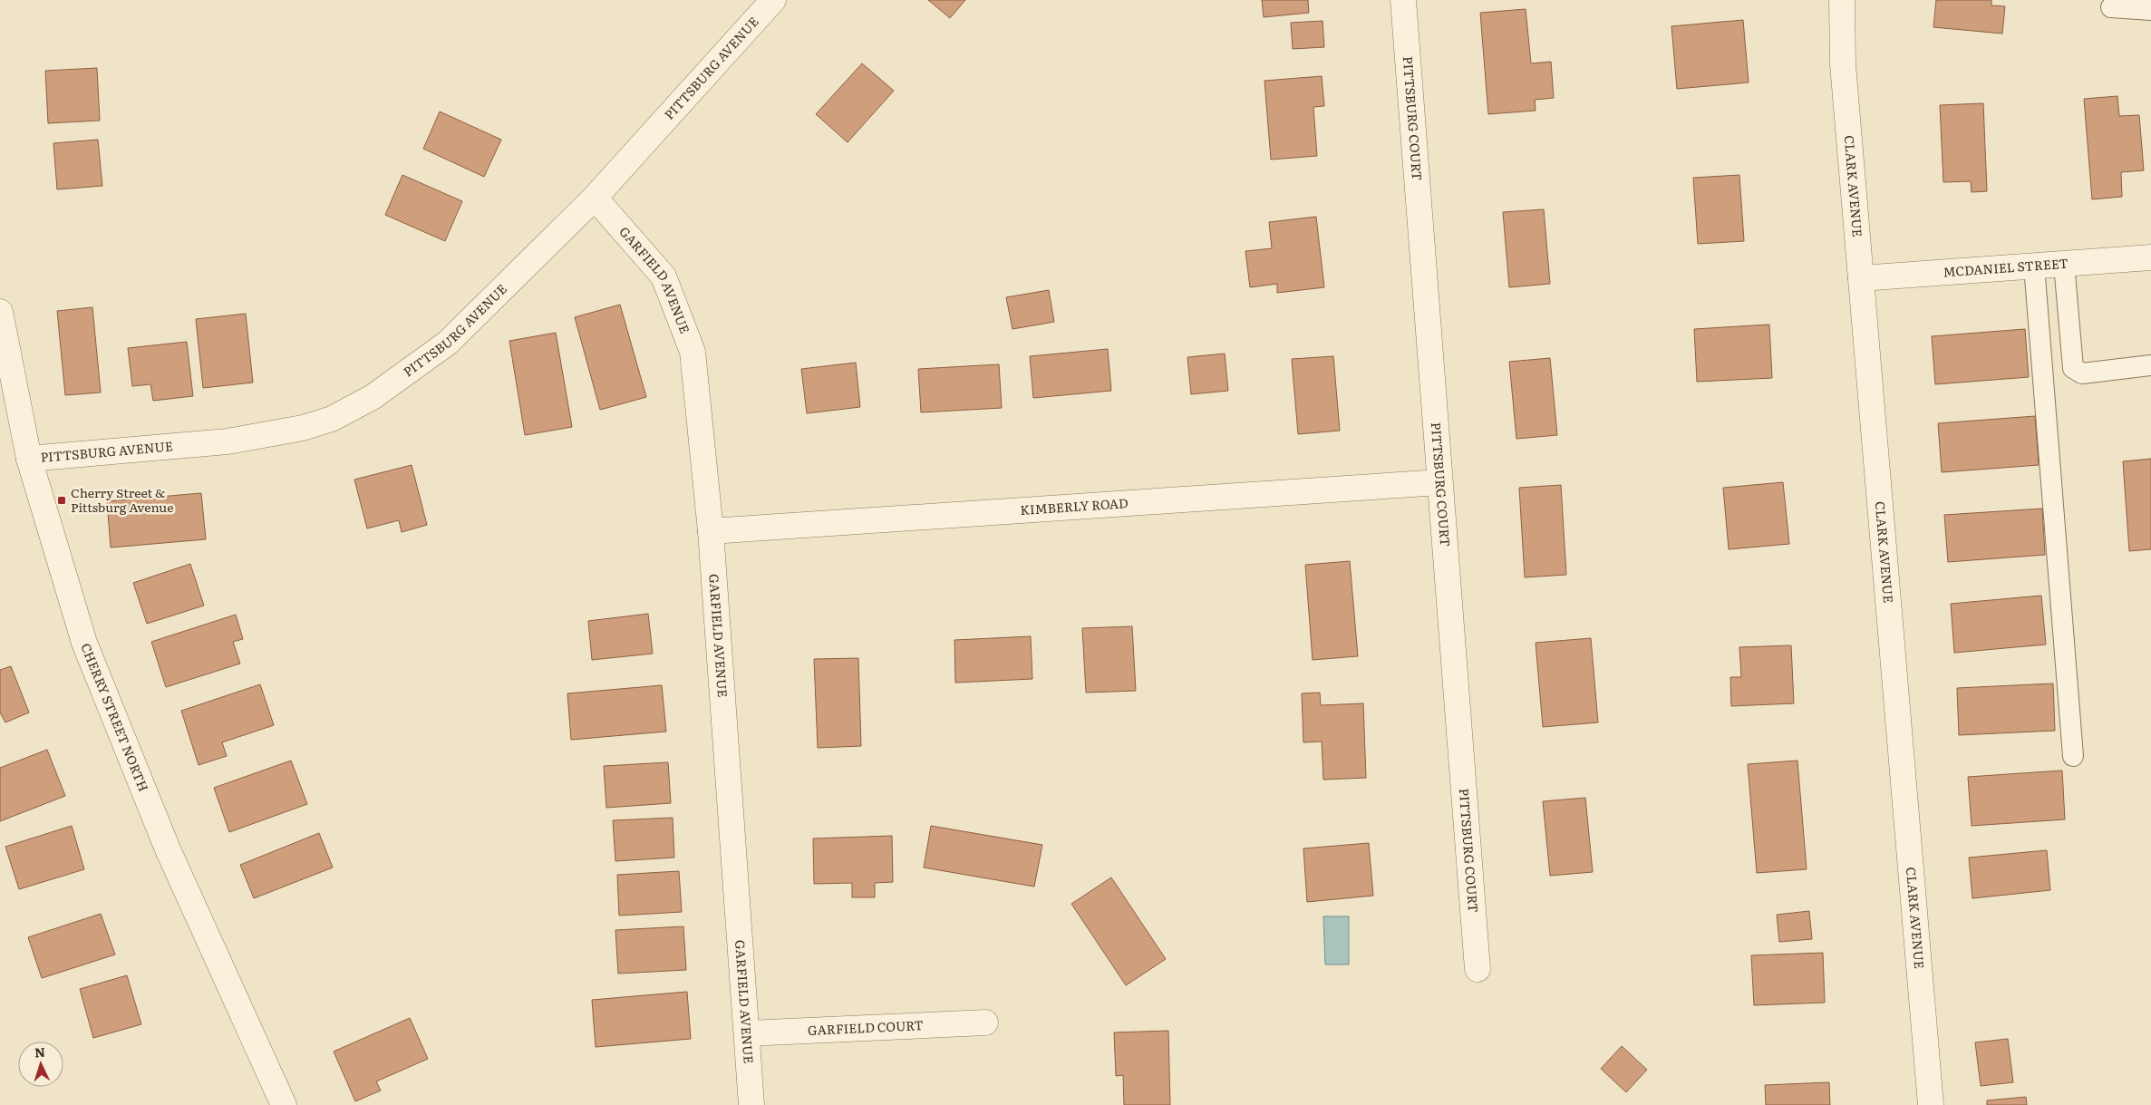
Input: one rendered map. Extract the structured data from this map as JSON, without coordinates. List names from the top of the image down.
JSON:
{
  "streets": {
    "street": [
      "PITTSBURG AVENUE",
      "PITTSBURG COURT",
      "CLARK AVENUE",
      "MCDANIEL STREET",
      "GARFIELD AVENUE",
      "KIMBERLY ROAD",
      "CHERRY STREET NORTH",
      "GARFIELD COURT"
    ]
  },
  "crossings": [
    ["PITTSBURG AVENUE", "GARFIELD AVENUE"],
    ["PITTSBURG AVENUE", "CHERRY STREET NORTH"],
    ["PITTSBURG COURT", "KIMBERLY ROAD"],
    ["CLARK AVENUE", "MCDANIEL STREET"],
    ["GARFIELD AVENUE", "KIMBERLY ROAD"],
    ["GARFIELD AVENUE", "GARFIELD COURT"]
  ],
  "places": {
    "transit": ["Cherry Street & Pittsburg Avenue"]
  },
  "north": "top"
}
